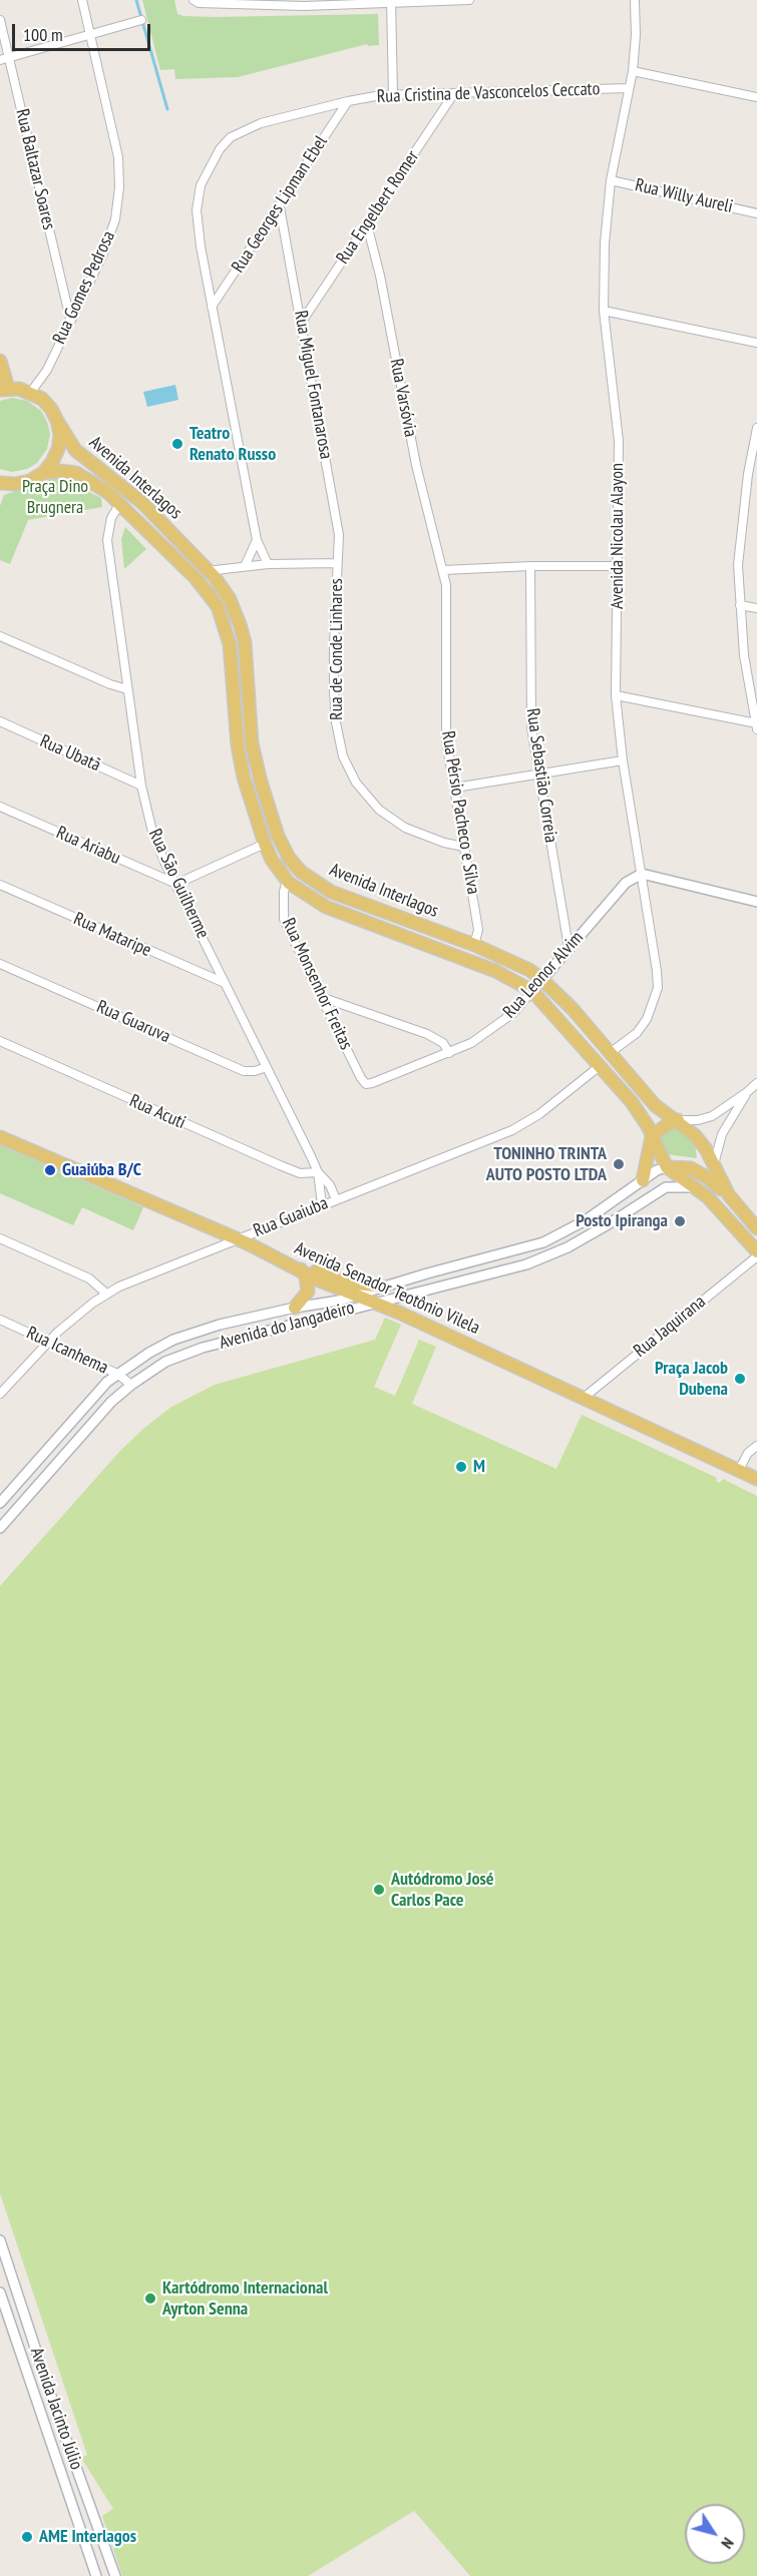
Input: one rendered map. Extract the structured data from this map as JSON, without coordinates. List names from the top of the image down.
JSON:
{
  "streets": {
    "main road": ["Avenida Interlagos", "Avenida Senador Teotônio Vilela"],
    "street": [
      "Rua Cristina de Vasconcelos Ceccato",
      "Rua Baltazar Soares",
      "Rua Willy Aureli",
      "Rua Georges Lipman Ebel",
      "Rua Engelbert Romer",
      "Rua Gomes Pedrosa",
      "Rua Miguel Fontanarosa",
      "Rua Varsóvia",
      "Avenida Nicolau Alayon",
      "Rua de Conde Linhares",
      "Rua Ubatã",
      "Rua Sebastião Correia",
      "Rua Pérsio Pacheco e Silva",
      "Rua Ariabu",
      "Rua São Guilherme",
      "Rua Mataripe",
      "Rua Leonor Alvim",
      "Rua Monsenhor Freitas",
      "Rua Guaruva",
      "Rua Acuti",
      "Rua Guaiuba",
      "Avenida do Jangadeiro",
      "Rua Jaquirana",
      "Rua Icanhema",
      "Avenida Jacinto Júlio"
    ]
  },
  "crossings": [
    ["Rua Cristina de Vasconcelos Ceccato", "Rua Georges Lipman Ebel"],
    ["Rua Cristina de Vasconcelos Ceccato", "Rua Engelbert Romer"],
    ["Rua Cristina de Vasconcelos Ceccato", "Avenida Nicolau Alayon"],
    ["Rua Baltazar Soares", "Rua Gomes Pedrosa"],
    ["Rua Willy Aureli", "Avenida Nicolau Alayon"],
    ["Rua Georges Lipman Ebel", "Rua Miguel Fontanarosa"],
    ["Rua Engelbert Romer", "Rua Miguel Fontanarosa"],
    ["Rua Engelbert Romer", "Rua Varsóvia"],
    ["Rua Gomes Pedrosa", "Avenida Interlagos"],
    ["Rua Miguel Fontanarosa", "Rua de Conde Linhares"],
    ["Rua Varsóvia", "Rua Pérsio Pacheco e Silva"],
    ["Avenida Interlagos", "Avenida Nicolau Alayon"],
    ["Avenida Interlagos", "Rua Pérsio Pacheco e Silva"],
    ["Avenida Interlagos", "Rua São Guilherme"],
    ["Avenida Interlagos", "Rua Leonor Alvim"],
    ["Avenida Interlagos", "Rua Monsenhor Freitas"],
    ["Avenida Interlagos", "Rua Guaiuba"],
    ["Avenida Interlagos", "Avenida do Jangadeiro"],
    ["Avenida Interlagos", "Rua Jaquirana"],
    ["Avenida Nicolau Alayon", "Rua Leonor Alvim"],
    ["Rua de Conde Linhares", "Rua Pérsio Pacheco e Silva"],
    ["Rua Ubatã", "Rua São Guilherme"],
    ["Rua Sebastião Correia", "Rua Leonor Alvim"],
    ["Rua Ariabu", "Rua São Guilherme"],
    ["Rua São Guilherme", "Rua Mataripe"],
    ["Rua São Guilherme", "Rua Guaruva"],
    ["Rua São Guilherme", "Rua Acuti"],
    ["Rua São Guilherme", "Rua Guaiuba"],
    ["Rua Leonor Alvim", "Rua Monsenhor Freitas"],
    ["Rua Guaiuba", "Avenida Senador Teotônio Vilela"],
    ["Rua Guaiuba", "Rua Icanhema"],
    ["Avenida Senador Teotônio Vilela", "Avenida do Jangadeiro"],
    ["Avenida Senador Teotônio Vilela", "Rua Jaquirana"],
    ["Avenida do Jangadeiro", "Rua Icanhema"]
  ],
  "parks": ["Praça Dino Brugnera"],
  "places": [
    "Teatro Renato Russo",
    "TONINHO TRINTA AUTO POSTO LTDA",
    "Guaiúba B/C",
    "Posto Ipiranga",
    "Praça Jacob Dubena",
    "M",
    "Autódromo José Carlos Pace",
    "Kartódromo Internacional Ayrton Senna",
    "AME Interlagos"
  ],
  "scale_bar": "100 m",
  "north": "bottom right"
}
